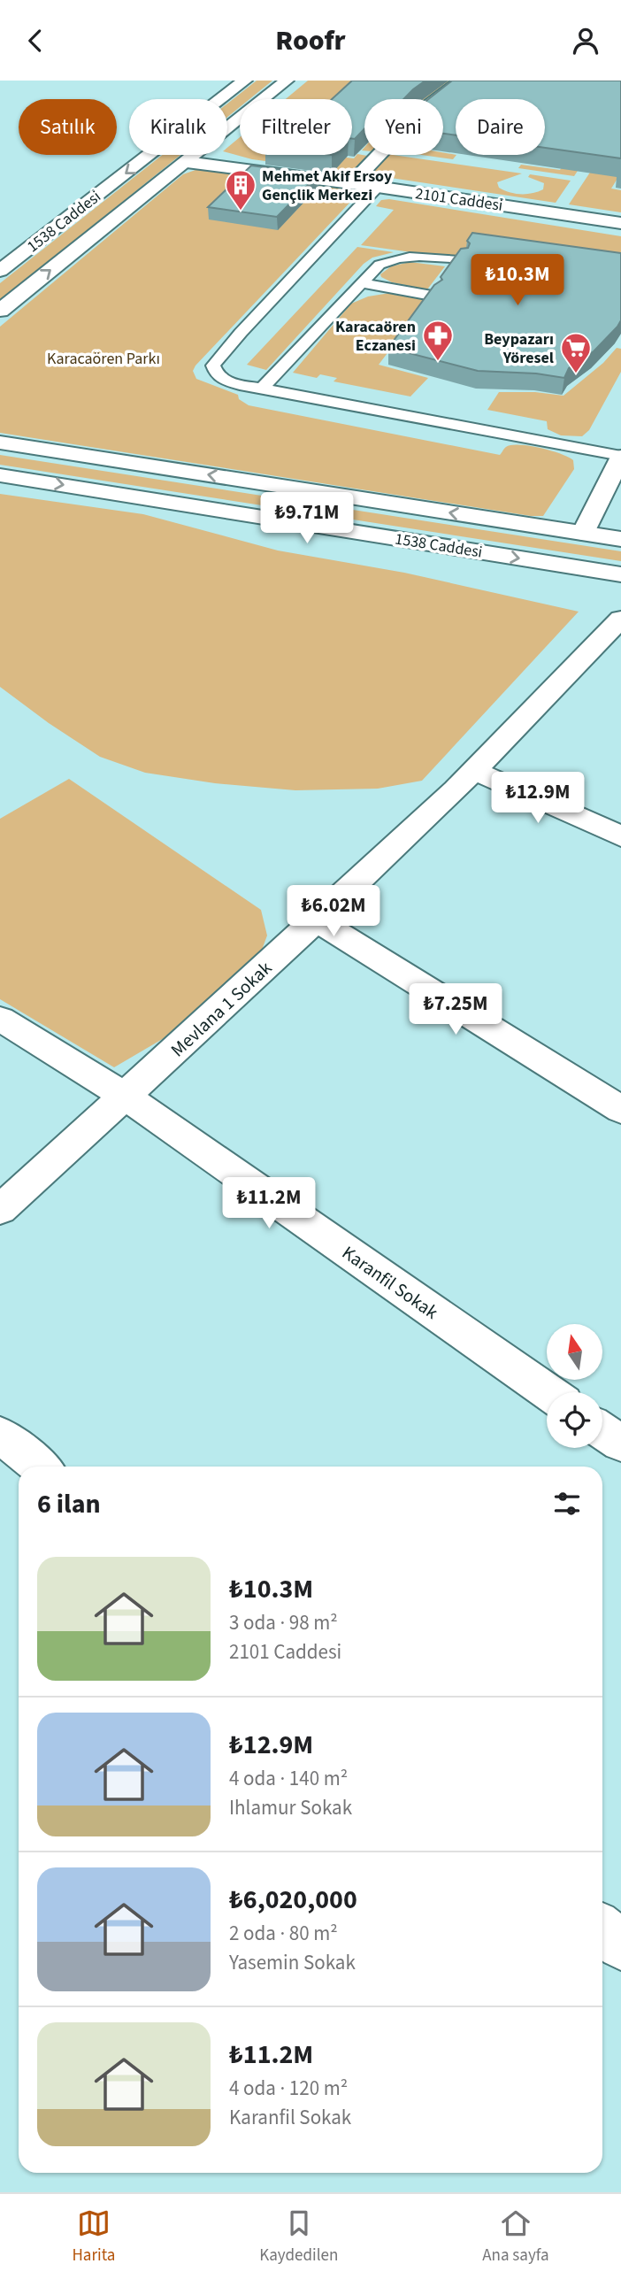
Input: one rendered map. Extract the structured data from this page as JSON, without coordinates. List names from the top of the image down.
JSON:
{
  "streets": {
    "street": [
      "2101 Caddesi",
      "1538 Caddesi",
      "Mevlana 1 Sokak",
      "Karanfil Sokak"
    ]
  },
  "crossings": [
    ["2101 Caddesi", "1538 Caddesi"],
    ["Mevlana 1 Sokak", "Karanfil Sokak"]
  ],
  "parks": ["Karacaören Parkı"],
  "places": {
    "building": ["Mehmet Akif Ersoy Gençlik Merkezi"],
    "pharmacy": ["Karacaören Eczanesi"],
    "supermarket": ["Beypazarı Yöresel"]
  },
  "north": "top",
  "page": {
    "header": "Roofr",
    "chip": [
      "Satılık",
      "Kiralık",
      "Filtreler",
      "Yeni",
      "Daire"
    ],
    "price": [
      "₺10.3M",
      "₺9.71M",
      "₺12.9M",
      "₺6.02M",
      "₺7.25M",
      "₺11.2M"
    ],
    "heading": "6 ilan",
    "list": [
      {
        "name": "₺10.3M",
        "note": "3 oda · 98 m² · 2101 Caddesi"
      },
      {
        "name": "₺12.9M",
        "note": "4 oda · 140 m² · Ihlamur Sokak"
      },
      {
        "name": "₺6,020,000",
        "note": "2 oda · 80 m² · Yasemin Sokak"
      },
      {
        "name": "₺11.2M",
        "note": "4 oda · 120 m² · Karanfil Sokak"
      }
    ],
    "tabs": ["Harita", "Kaydedilen", "Ana sayfa"]
  }
}
